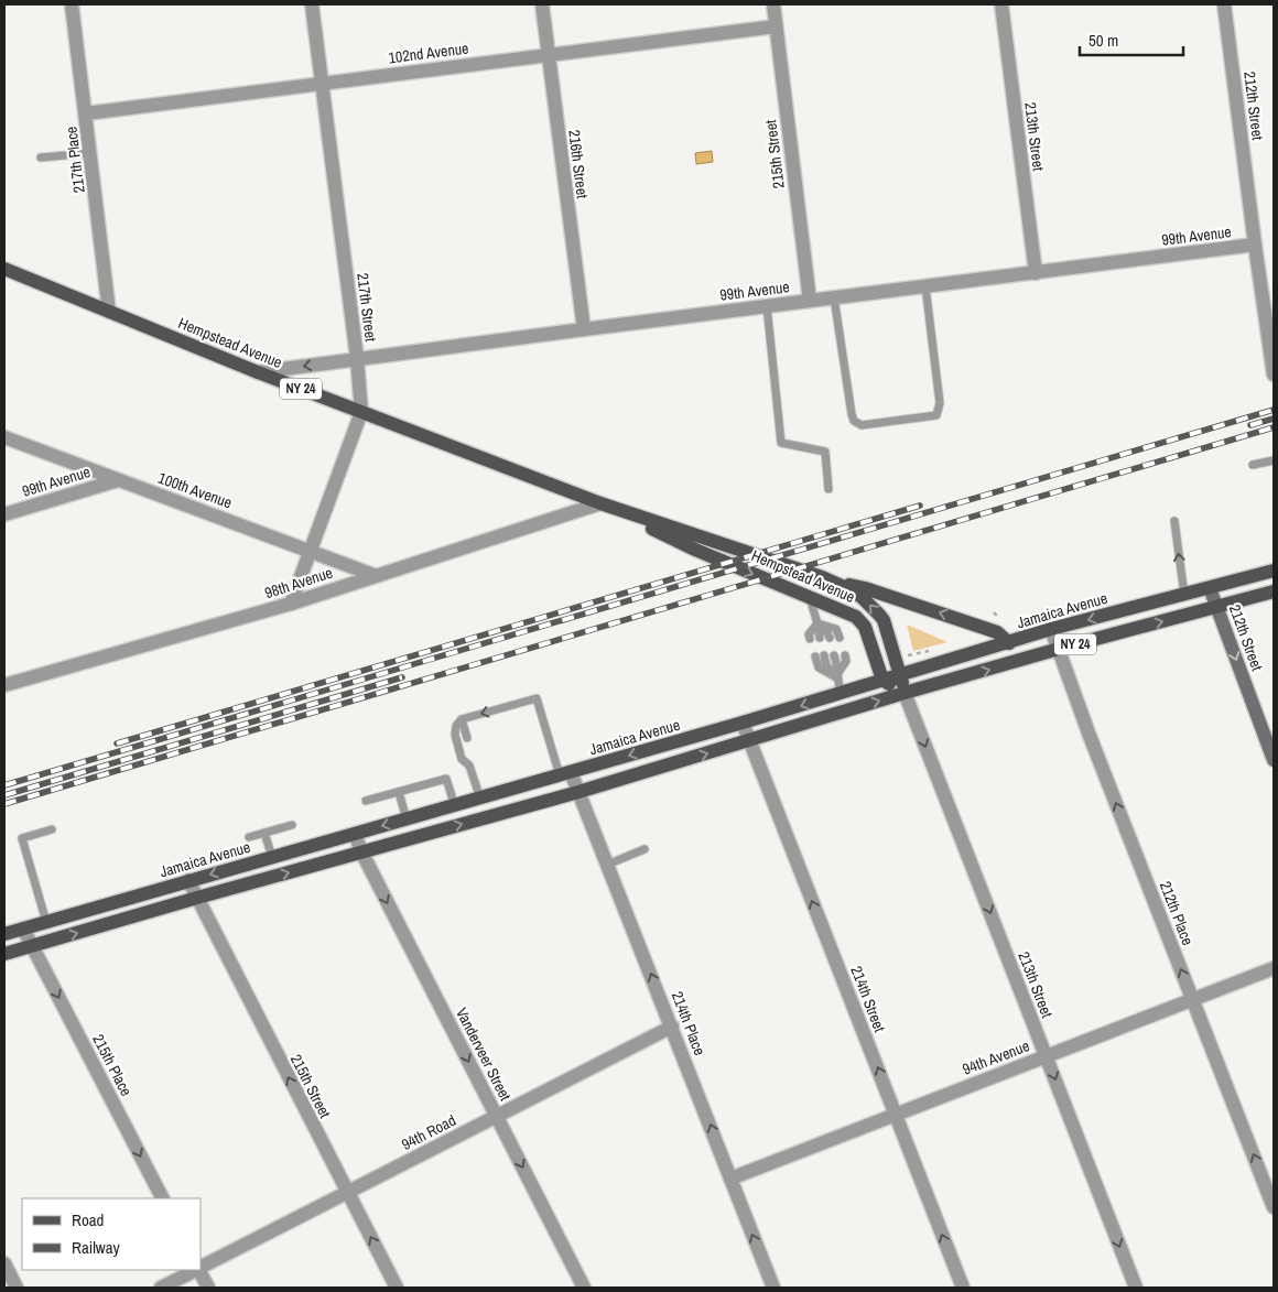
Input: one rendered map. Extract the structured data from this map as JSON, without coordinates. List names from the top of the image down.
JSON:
{
  "streets": {
    "main road": [
      "212th Street",
      "Hempstead Avenue",
      "NY 24",
      "Jamaica Avenue"
    ],
    "street": [
      "102nd Avenue",
      "213th Street",
      "215th Street",
      "217th Place",
      "216th Street",
      "99th Avenue",
      "217th Street",
      "100th Avenue",
      "98th Avenue",
      "212th Place",
      "214th Street",
      "214th Place",
      "Vanderveer Street",
      "94th Avenue",
      "215th Place",
      "94th Road"
    ]
  },
  "crossings": [
    ["102nd Avenue", "215th Street"],
    ["102nd Avenue", "217th Place"],
    ["102nd Avenue", "216th Street"],
    ["102nd Avenue", "217th Street"],
    ["212th Street", "99th Avenue"],
    ["212th Street", "NY 24"],
    ["212th Street", "Jamaica Avenue"],
    ["213th Street", "99th Avenue"],
    ["213th Street", "Hempstead Avenue"],
    ["213th Street", "NY 24"],
    ["213th Street", "94th Avenue"],
    ["215th Street", "99th Avenue"],
    ["215th Street", "Jamaica Avenue"],
    ["215th Street", "94th Road"],
    ["217th Place", "Hempstead Avenue"],
    ["216th Street", "99th Avenue"],
    ["99th Avenue", "217th Street"],
    ["99th Avenue", "Hempstead Avenue"],
    ["99th Avenue", "100th Avenue"],
    ["217th Street", "Hempstead Avenue"],
    ["217th Street", "100th Avenue"],
    ["217th Street", "98th Avenue"],
    ["Hempstead Avenue", "NY 24"],
    ["Hempstead Avenue", "98th Avenue"],
    ["Hempstead Avenue", "Jamaica Avenue"],
    ["NY 24", "Jamaica Avenue"],
    ["NY 24", "212th Place"],
    ["100th Avenue", "98th Avenue"],
    ["Jamaica Avenue", "212th Place"],
    ["Jamaica Avenue", "214th Street"],
    ["Jamaica Avenue", "214th Place"],
    ["Jamaica Avenue", "Vanderveer Street"],
    ["Jamaica Avenue", "215th Place"],
    ["212th Place", "94th Avenue"],
    ["214th Street", "94th Avenue"],
    ["214th Place", "94th Avenue"],
    ["214th Place", "94th Road"],
    ["Vanderveer Street", "94th Road"]
  ],
  "one_way": [
    "213th Street",
    "215th Street",
    "212th Place",
    "214th Street",
    "214th Place",
    "Vanderveer Street",
    "215th Place"
  ],
  "legend": ["Road", "Railway"],
  "scale_bar": "50 m"
}
